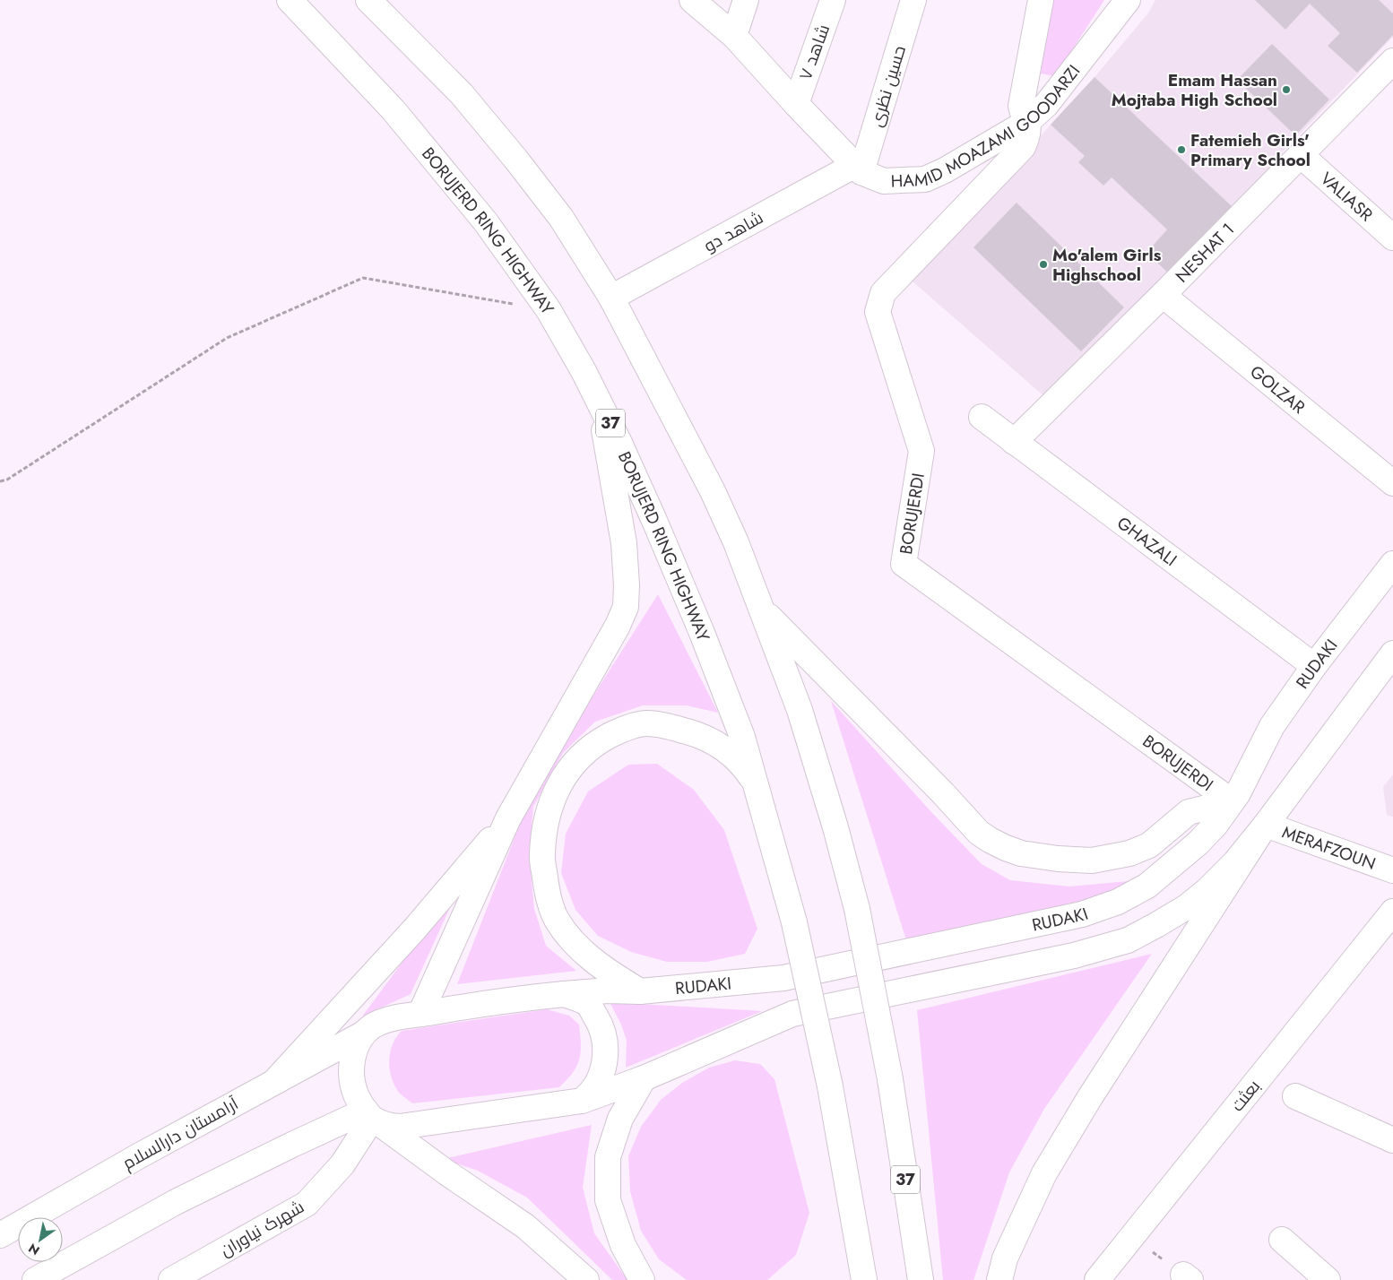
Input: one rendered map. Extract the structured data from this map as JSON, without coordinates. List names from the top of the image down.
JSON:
{
  "streets": {
    "main road": [
      "شاهد ۷",
      "حسین نظری",
      "HAMID MOAZAMI GOODARZI",
      "VALIASR",
      "BORUJERD RING HIGHWAY",
      "شاهد دو",
      "NESHAT 1",
      "GOLZAR",
      "37",
      "BORUJERDI",
      "GHAZALI",
      "RUDAKI",
      "MERAFZOUN",
      "بعثت",
      "آرامستان دارالسلام",
      "شهرک نیاوران"
    ]
  },
  "crossings": [
    ["شاهد ۷", "HAMID MOAZAMI GOODARZI"],
    ["حسین نظری", "HAMID MOAZAMI GOODARZI"],
    ["حسین نظری", "شاهد دو"],
    ["HAMID MOAZAMI GOODARZI", "شاهد دو"],
    ["HAMID MOAZAMI GOODARZI", "BORUJERDI"],
    ["VALIASR", "NESHAT 1"],
    ["شاهد دو", "37"],
    ["NESHAT 1", "GOLZAR"],
    ["NESHAT 1", "GHAZALI"],
    ["BORUJERDI", "RUDAKI"],
    ["GHAZALI", "RUDAKI"],
    ["RUDAKI", "آرامستان دارالسلام"]
  ],
  "places": ["Emam Hassan Mojtaba High School", "Fatemieh Girls' Primary School", "Mo'alem Girls Highschool"],
  "north": "bottom left"
}
